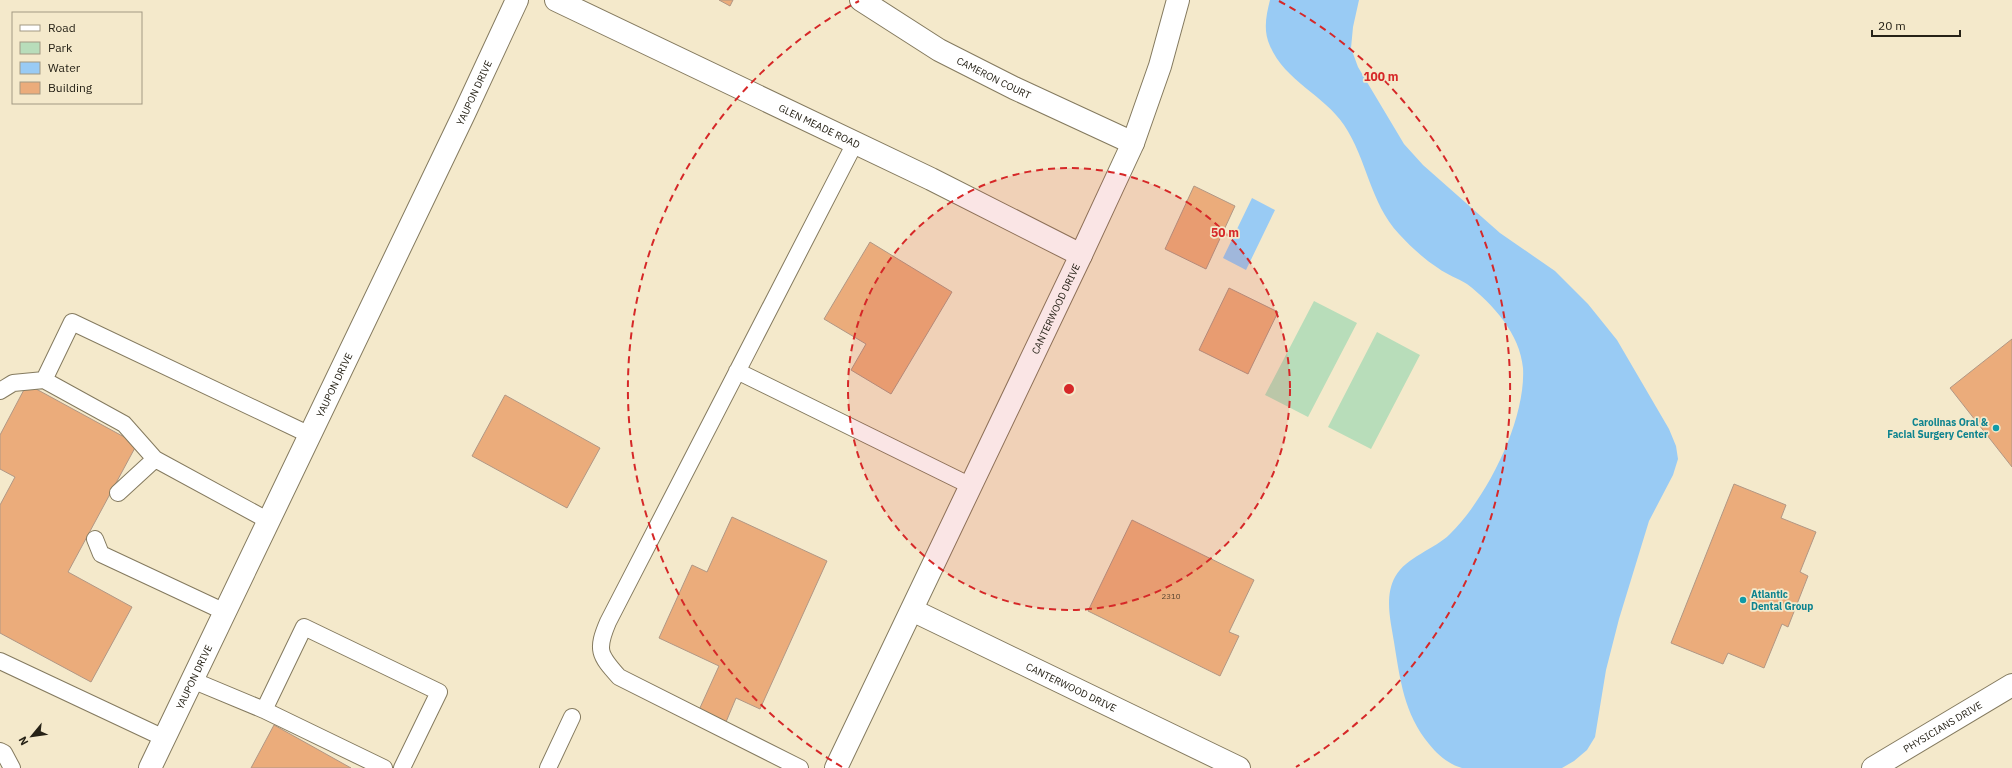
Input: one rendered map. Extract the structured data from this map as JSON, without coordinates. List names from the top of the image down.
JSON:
{
  "streets": {
    "street": [
      "CAMERON COURT",
      "YAUPON DRIVE",
      "GLEN MEADE ROAD",
      "CANTERWOOD DRIVE",
      "PHYSICIANS DRIVE"
    ]
  },
  "crossings": [
    ["CAMERON COURT", "CANTERWOOD DRIVE"],
    ["GLEN MEADE ROAD", "CANTERWOOD DRIVE"]
  ],
  "places": ["Carolinas Oral & Facial Surgery Center", "Atlantic Dental Group"],
  "house_numbers": ["2310"],
  "legend": [
    "Road",
    "Park",
    "Water",
    "Building"
  ],
  "scale_bar": "20 m",
  "north": "bottom left",
  "rings": ["100 m", "50 m"]
}
